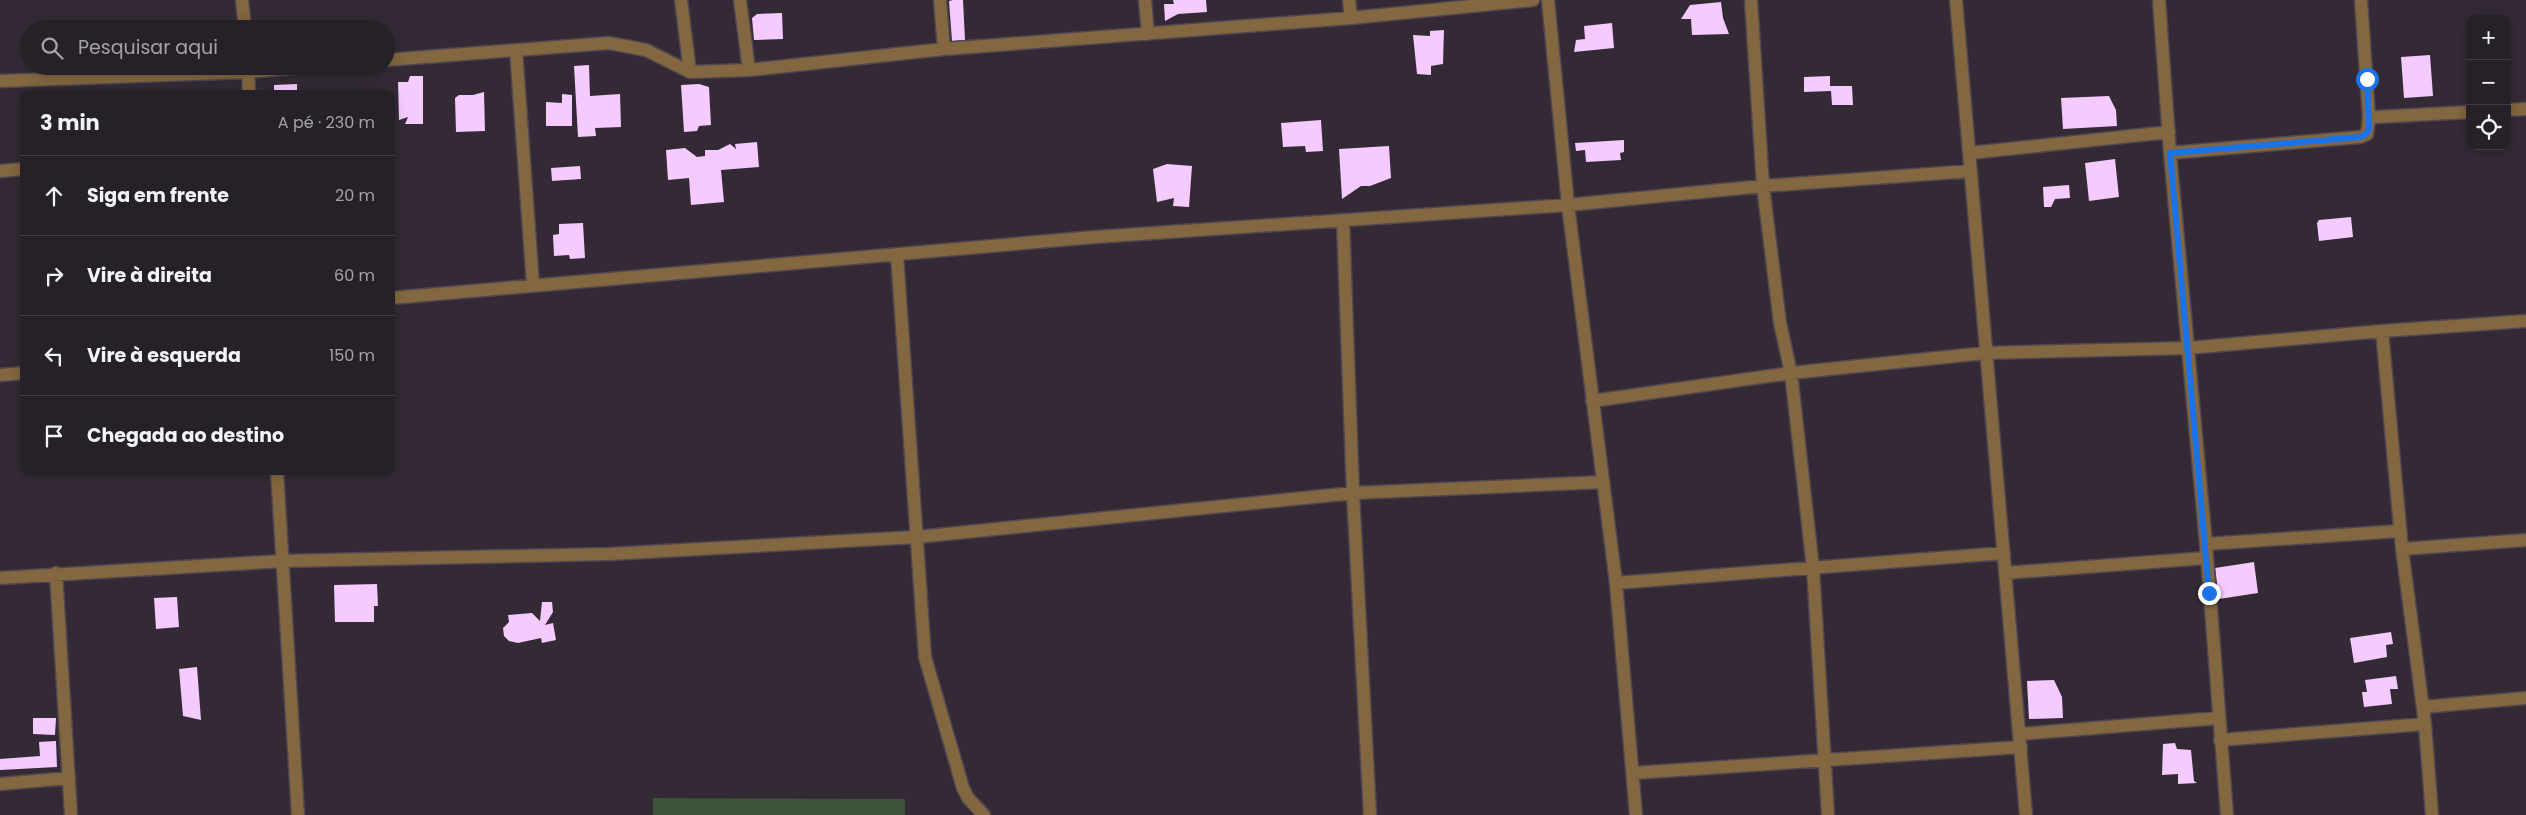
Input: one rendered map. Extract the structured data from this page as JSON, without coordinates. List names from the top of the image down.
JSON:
{
  "page": {
    "map_buttons": ["+", "−"],
    "search": "Pesquisar aqui",
    "heading": ["3 min", "A pé · 230 m"],
    "list": [
      ["Siga em frente", "20 m"],
      ["Vire à direita", "60 m"],
      ["Vire à esquerda", "150 m"],
      "Chegada ao destino"
    ]
  }
}
